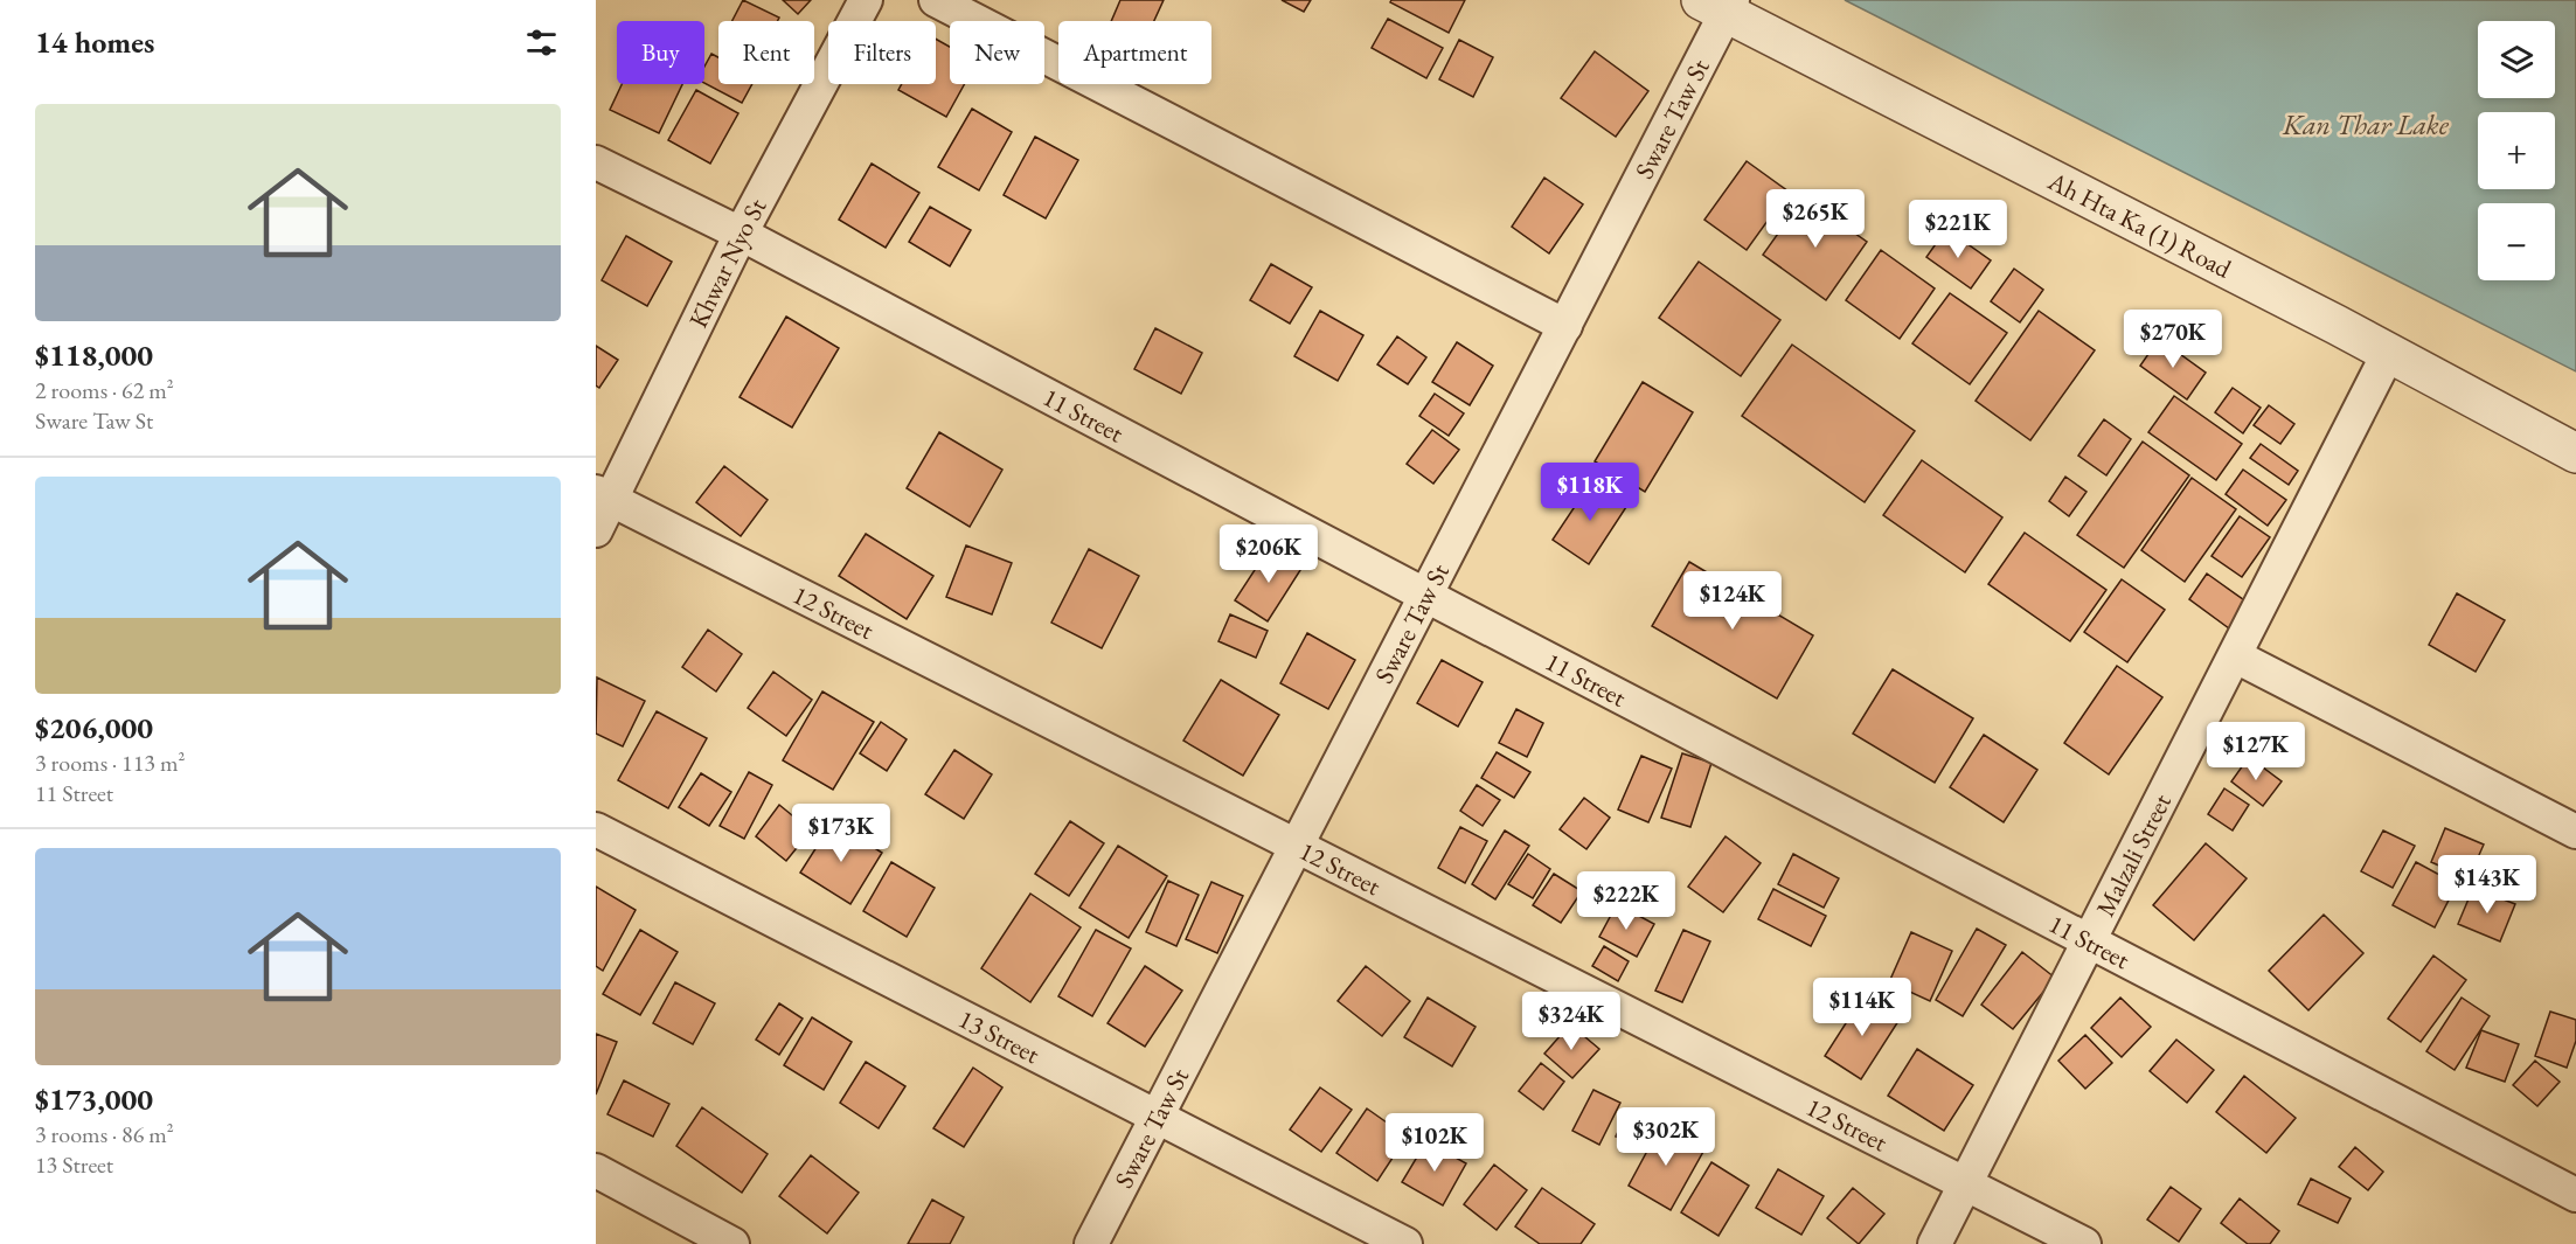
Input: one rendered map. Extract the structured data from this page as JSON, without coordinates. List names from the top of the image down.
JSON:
{
  "streets": {
    "street": [
      "Sware Taw St",
      "Ah Hta Ka (1) Road",
      "Khwar Nyo St",
      "11 Street",
      "12 Street",
      "Malzali Street",
      "13 Street"
    ]
  },
  "crossings": [
    ["Sware Taw St", "Ah Hta Ka (1) Road"],
    ["Sware Taw St", "11 Street"],
    ["Sware Taw St", "12 Street"],
    ["Sware Taw St", "13 Street"],
    ["Ah Hta Ka (1) Road", "Malzali Street"],
    ["Khwar Nyo St", "11 Street"],
    ["Khwar Nyo St", "12 Street"],
    ["11 Street", "Malzali Street"],
    ["12 Street", "Malzali Street"]
  ],
  "water": ["Kan Thar Lake"],
  "page": {
    "heading": "14 homes",
    "map_buttons": ["+", "−"],
    "chip": [
      "Buy",
      "Rent",
      "Filters",
      "New",
      "Apartment"
    ],
    "list": [
      {
        "name": "$118,000",
        "note": "2 rooms · 62 m² · Sware Taw St"
      },
      {
        "name": "$206,000",
        "note": "3 rooms · 113 m² · 11 Street"
      },
      {
        "name": "$173,000",
        "note": "3 rooms · 86 m² · 13 Street"
      }
    ],
    "price": [
      "$265K",
      "$221K",
      "$270K",
      "$118K",
      "$206K",
      "$124K",
      "$127K",
      "$173K",
      "$143K",
      "$222K",
      "$114K",
      "$324K",
      "$302K",
      "$102K"
    ]
  }
}
